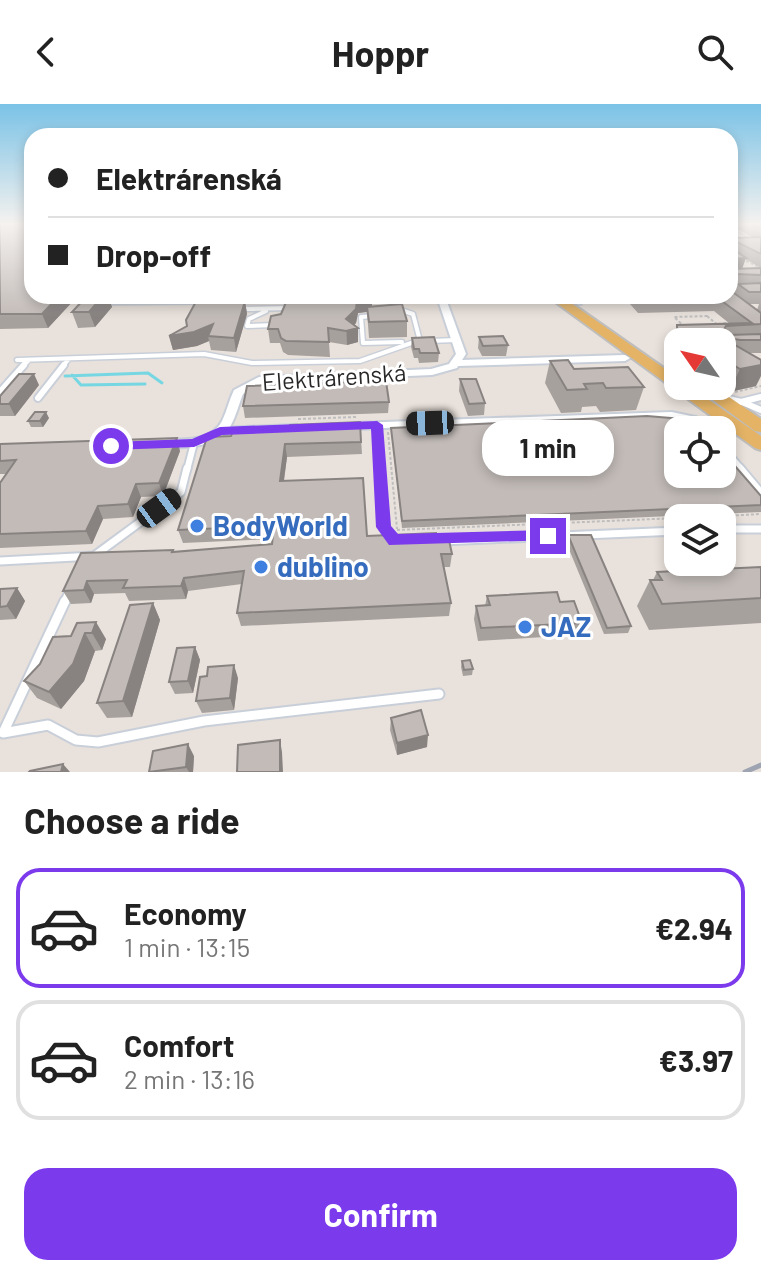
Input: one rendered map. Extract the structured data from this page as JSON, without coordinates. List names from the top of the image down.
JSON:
{
  "streets": {
    "street": ["Elektrárenská"]
  },
  "places": ["BodyWorld", "dublino", "JAZ"],
  "north": "top left",
  "page": {
    "header": "Hoppr",
    "banner": ["Elektrárenská", "Drop-off"],
    "bubble": "1 min",
    "heading": "Choose a ride",
    "list": [
      {
        "name": "Economy",
        "note": "1 min · 13:15",
        "value": "€2.94"
      },
      {
        "name": "Comfort",
        "note": "2 min · 13:16",
        "value": "€3.97"
      }
    ],
    "buttons": "Confirm"
  }
}
